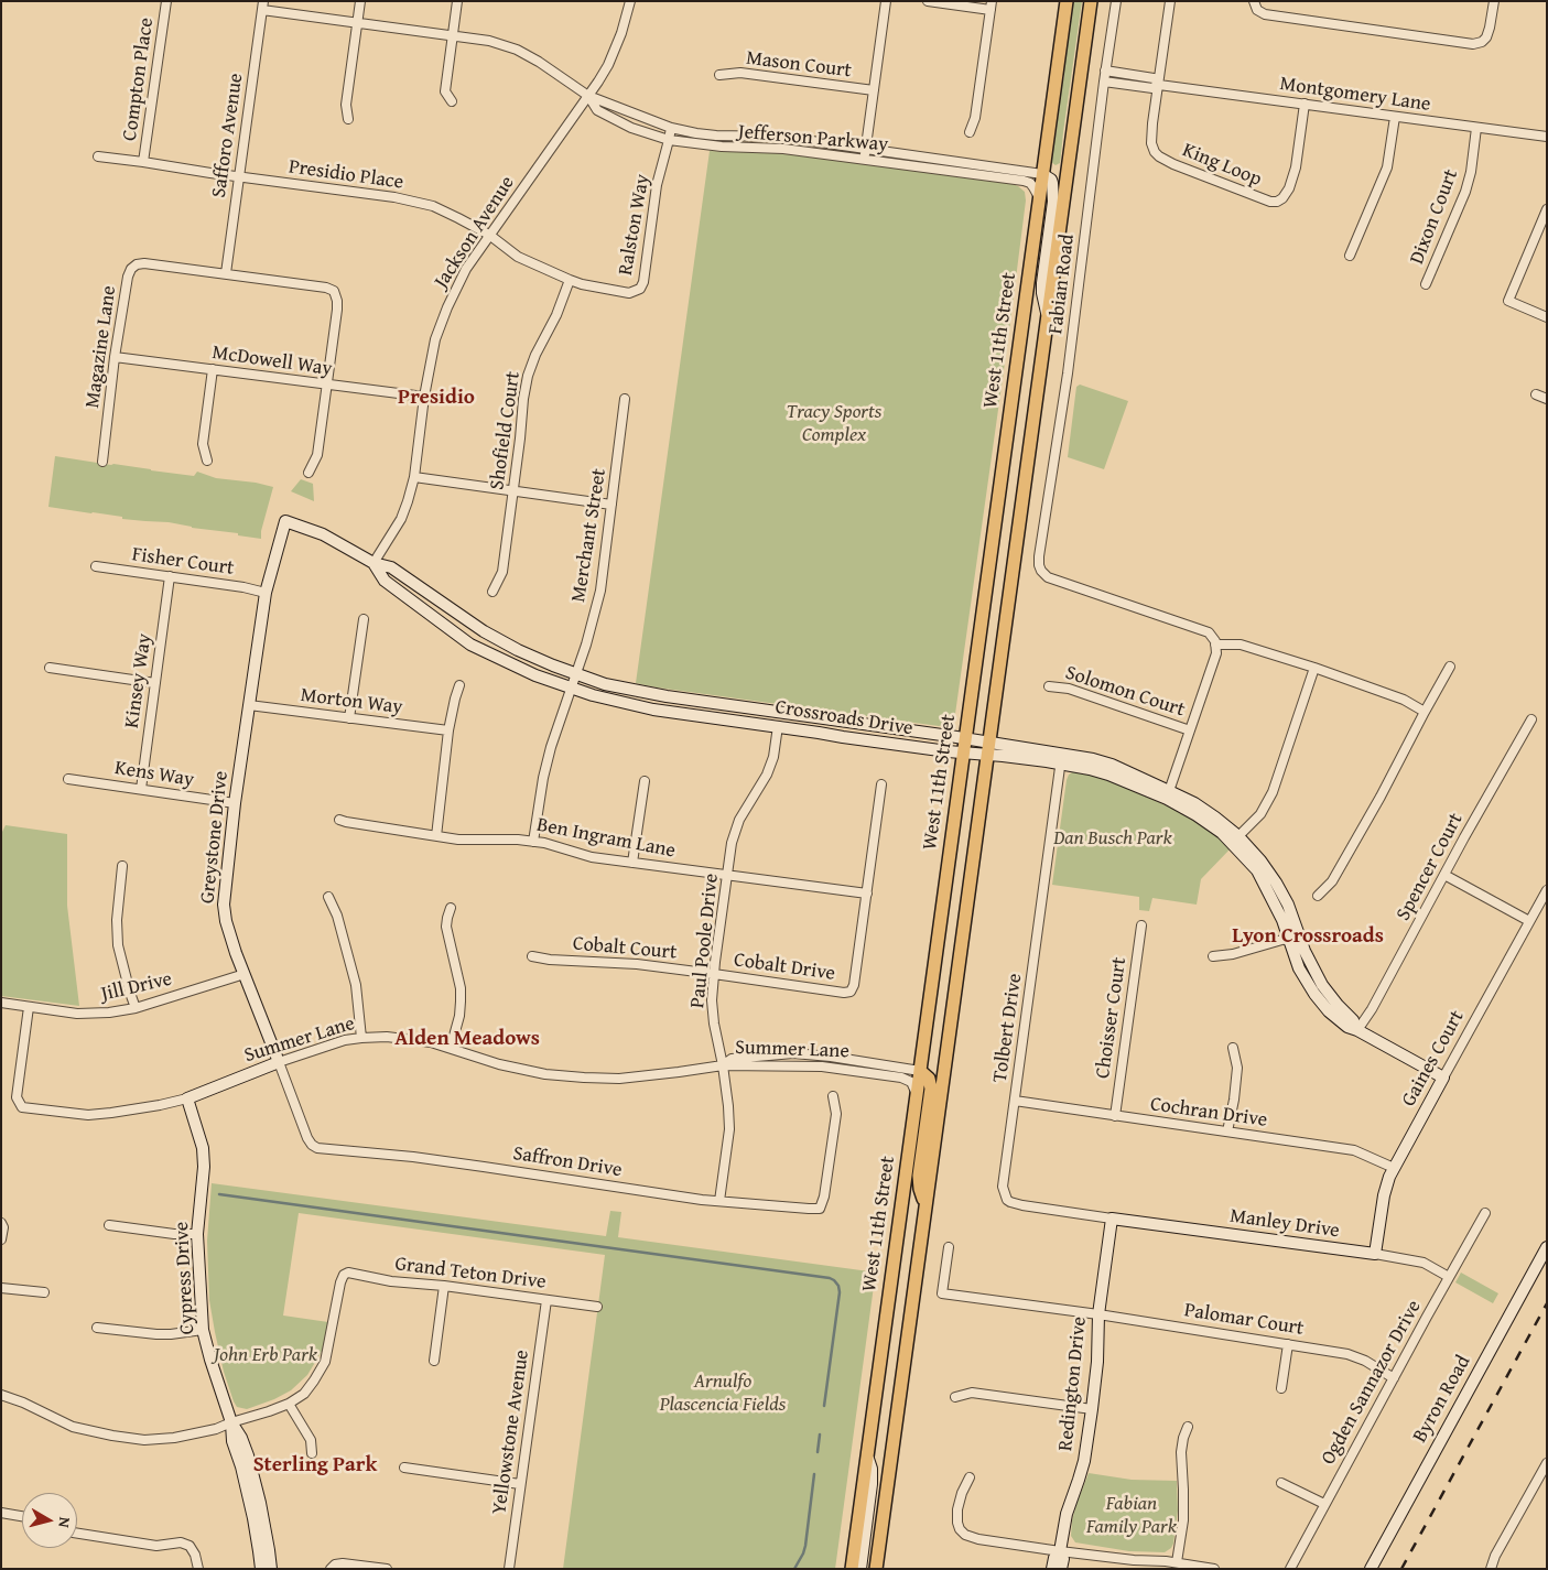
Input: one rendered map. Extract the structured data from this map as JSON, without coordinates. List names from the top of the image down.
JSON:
{
  "streets": {
    "main road": ["West 11th Street"],
    "street": [
      "Mason Court",
      "Compton Place",
      "Montgomery Lane",
      "Safforo Avenue",
      "Jefferson Parkway",
      "King Loop",
      "Presidio Place",
      "Dixon Court",
      "Ralston Way",
      "Jackson Avenue",
      "Fabian Road",
      "Magazine Lane",
      "McDowell Way",
      "Shofield Court",
      "Merchant Street",
      "Fisher Court",
      "Kinsey Way",
      "Solomon Court",
      "Morton Way",
      "Crossroads Drive",
      "Kens Way",
      "Greystone Drive",
      "Ben Ingram Lane",
      "Spencer Court",
      "Paul Poole Drive",
      "Cobalt Court",
      "Cobalt Drive",
      "Jill Drive",
      "Choisser Court",
      "Tolbert Drive",
      "Summer Lane",
      "Gaines Court",
      "Cochran Drive",
      "Saffron Drive",
      "Manley Drive",
      "Grand Teton Drive",
      "Cypress Drive",
      "Palomar Court",
      "Ogden Sannazor Drive",
      "Redington Drive",
      "Byron Road",
      "Yellowstone Avenue"
    ]
  },
  "crossings": [
    ["Compton Place", "Presidio Place"],
    ["Montgomery Lane", "King Loop"],
    ["Montgomery Lane", "Dixon Court"],
    ["Montgomery Lane", "Fabian Road"],
    ["Safforo Avenue", "Jefferson Parkway"],
    ["Safforo Avenue", "Presidio Place"],
    ["Safforo Avenue", "Magazine Lane"],
    ["Jefferson Parkway", "Ralston Way"],
    ["Jefferson Parkway", "Jackson Avenue"],
    ["Jefferson Parkway", "West 11th Street"],
    ["Presidio Place", "Ralston Way"],
    ["Presidio Place", "Jackson Avenue"],
    ["Presidio Place", "Shofield Court"],
    ["Ralston Way", "Shofield Court"],
    ["Jackson Avenue", "McDowell Way"],
    ["Jackson Avenue", "Crossroads Drive"],
    ["West 11th Street", "Crossroads Drive"],
    ["West 11th Street", "Summer Lane"],
    ["Magazine Lane", "McDowell Way"],
    ["Merchant Street", "Crossroads Drive"],
    ["Merchant Street", "Ben Ingram Lane"],
    ["Fisher Court", "Kinsey Way"],
    ["Fisher Court", "Greystone Drive"],
    ["Kinsey Way", "Kens Way"],
    ["Morton Way", "Greystone Drive"],
    ["Crossroads Drive", "Greystone Drive"],
    ["Crossroads Drive", "Spencer Court"],
    ["Crossroads Drive", "Paul Poole Drive"],
    ["Crossroads Drive", "Tolbert Drive"],
    ["Crossroads Drive", "Gaines Court"],
    ["Kens Way", "Greystone Drive"],
    ["Greystone Drive", "Jill Drive"],
    ["Greystone Drive", "Summer Lane"],
    ["Greystone Drive", "Saffron Drive"],
    ["Ben Ingram Lane", "Paul Poole Drive"],
    ["Ben Ingram Lane", "Cobalt Drive"],
    ["Paul Poole Drive", "Cobalt Court"],
    ["Paul Poole Drive", "Cobalt Drive"],
    ["Paul Poole Drive", "Summer Lane"],
    ["Paul Poole Drive", "Saffron Drive"],
    ["Cobalt Court", "Cobalt Drive"],
    ["Jill Drive", "Summer Lane"],
    ["Choisser Court", "Cochran Drive"],
    ["Tolbert Drive", "Cochran Drive"],
    ["Tolbert Drive", "Manley Drive"],
    ["Tolbert Drive", "Redington Drive"],
    ["Summer Lane", "Cypress Drive"],
    ["Gaines Court", "Cochran Drive"],
    ["Gaines Court", "Manley Drive"],
    ["Manley Drive", "Ogden Sannazor Drive"],
    ["Manley Drive", "Redington Drive"],
    ["Grand Teton Drive", "Yellowstone Avenue"],
    ["Palomar Court", "Ogden Sannazor Drive"],
    ["Palomar Court", "Redington Drive"]
  ],
  "districts": [
    "Presidio",
    "Lyon Crossroads",
    "Alden Meadows",
    "Sterling Park"
  ],
  "parks": [
    "Tracy Sports Complex",
    "Dan Busch Park",
    "John Erb Park",
    "Arnulfo Plascencia Fields",
    "Fabian Family Park"
  ],
  "north": "right"
}
